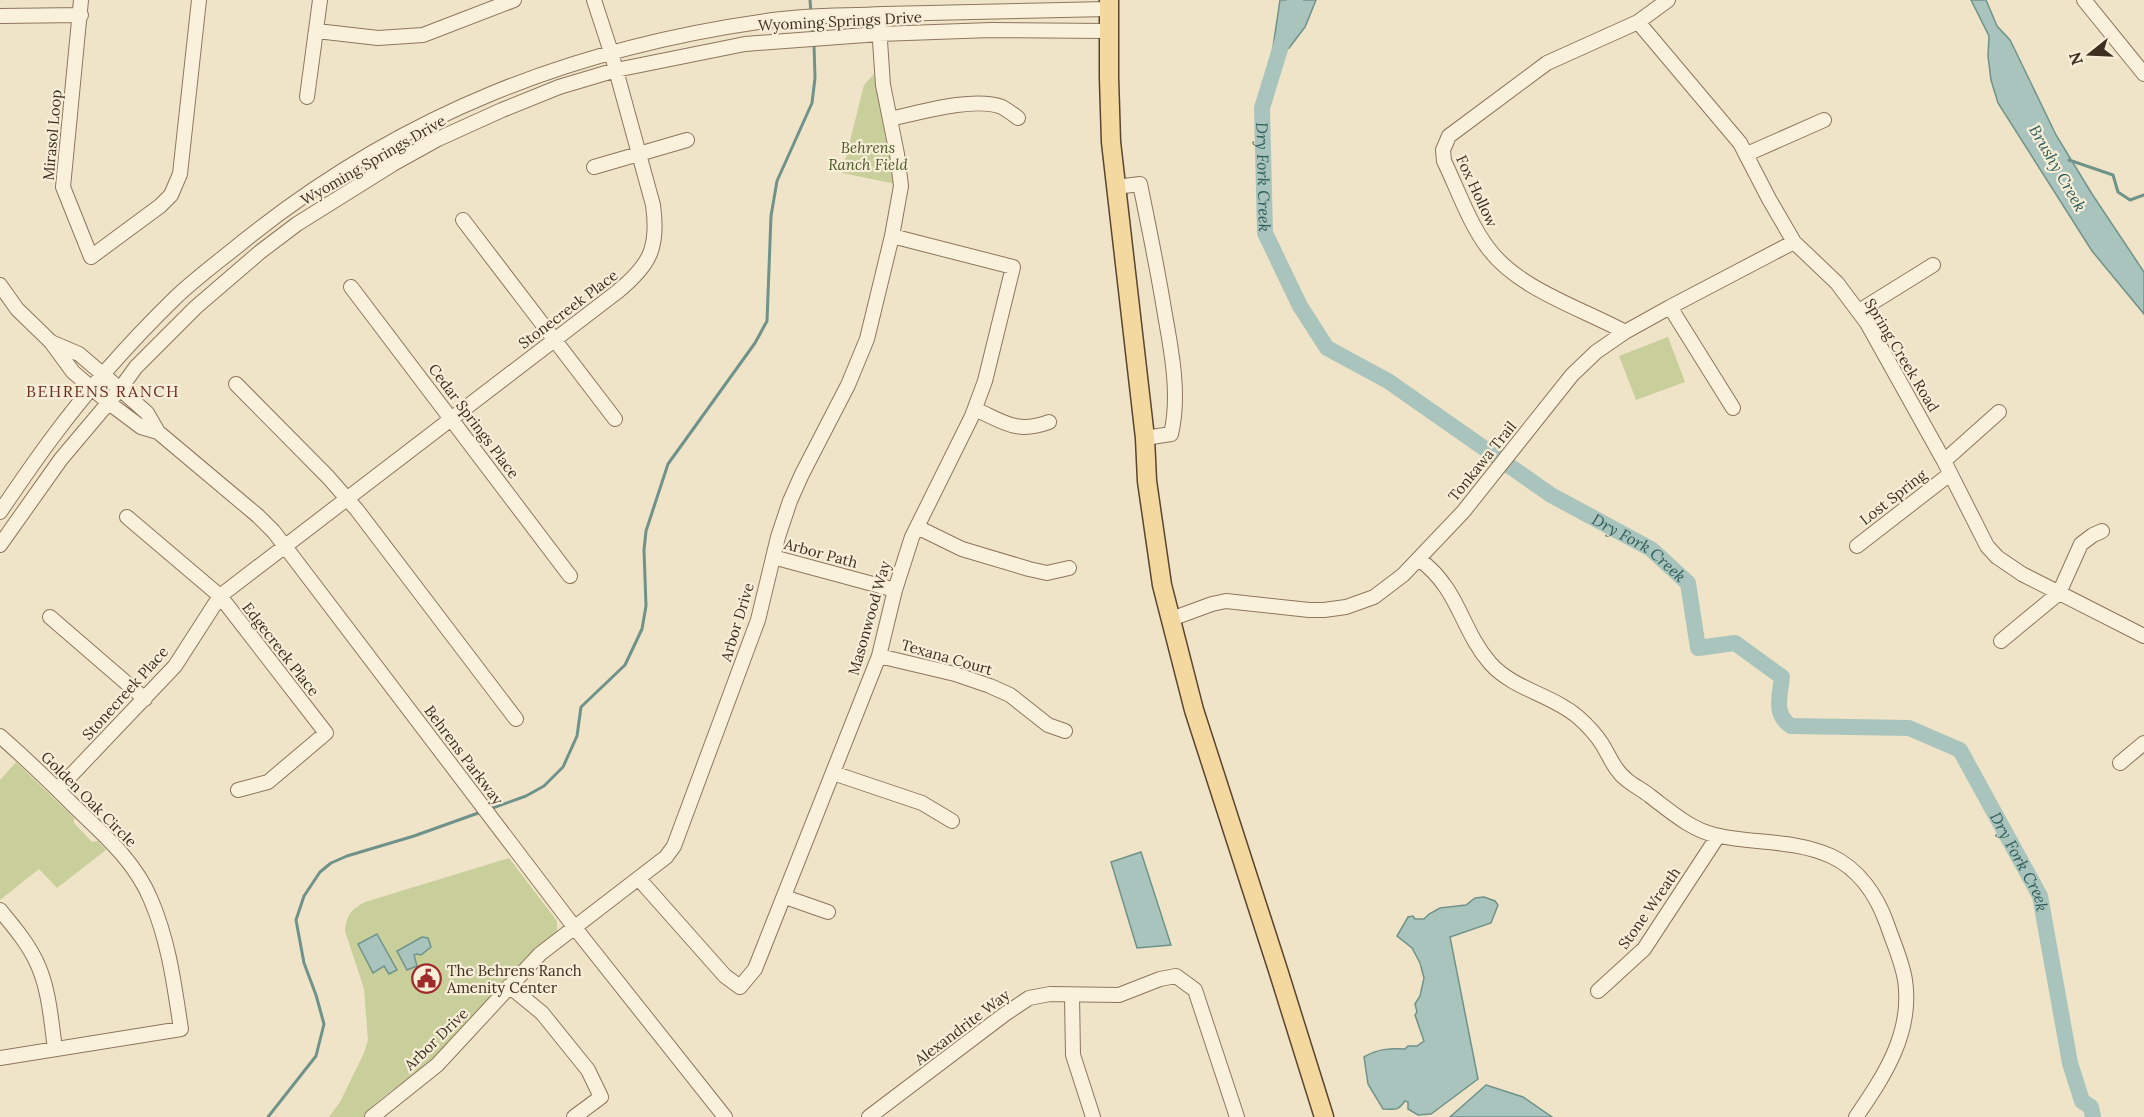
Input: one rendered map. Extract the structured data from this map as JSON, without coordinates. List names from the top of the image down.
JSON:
{
  "streets": {
    "street": [
      "Wyoming Springs Drive",
      "Mirasol Loop",
      "Fox Hollow",
      "Stonecreek Place",
      "Spring Creek Road",
      "Cedar Springs Place",
      "Tonkawa Trail",
      "Lost Spring",
      "Arbor Path",
      "Masonwood Way",
      "Arbor Drive",
      "Edgecreek Place",
      "Texana Court",
      "Behrens Parkway",
      "Golden Oak Circle",
      "Stone Wreath",
      "Alexandrite Way"
    ]
  },
  "crossings": [
    ["Wyoming Springs Drive", "Stonecreek Place"],
    ["Wyoming Springs Drive", "Arbor Drive"],
    ["Wyoming Springs Drive", "Behrens Parkway"],
    ["Fox Hollow", "Spring Creek Road"],
    ["Fox Hollow", "Tonkawa Trail"],
    ["Stonecreek Place", "Cedar Springs Place"],
    ["Stonecreek Place", "Edgecreek Place"],
    ["Stonecreek Place", "Behrens Parkway"],
    ["Stonecreek Place", "Golden Oak Circle"],
    ["Spring Creek Road", "Tonkawa Trail"],
    ["Spring Creek Road", "Lost Spring"],
    ["Arbor Path", "Masonwood Way"],
    ["Arbor Path", "Arbor Drive"],
    ["Masonwood Way", "Arbor Drive"],
    ["Masonwood Way", "Texana Court"],
    ["Arbor Drive", "Behrens Parkway"]
  ],
  "districts": ["BEHRENS RANCH"],
  "water": ["Brushy Creek", "Dry Fork Creek"],
  "parks": ["Behrens Ranch Field"],
  "places": {
    "public building": ["The Behrens Ranch Amenity Center"]
  },
  "north": "left"
}
